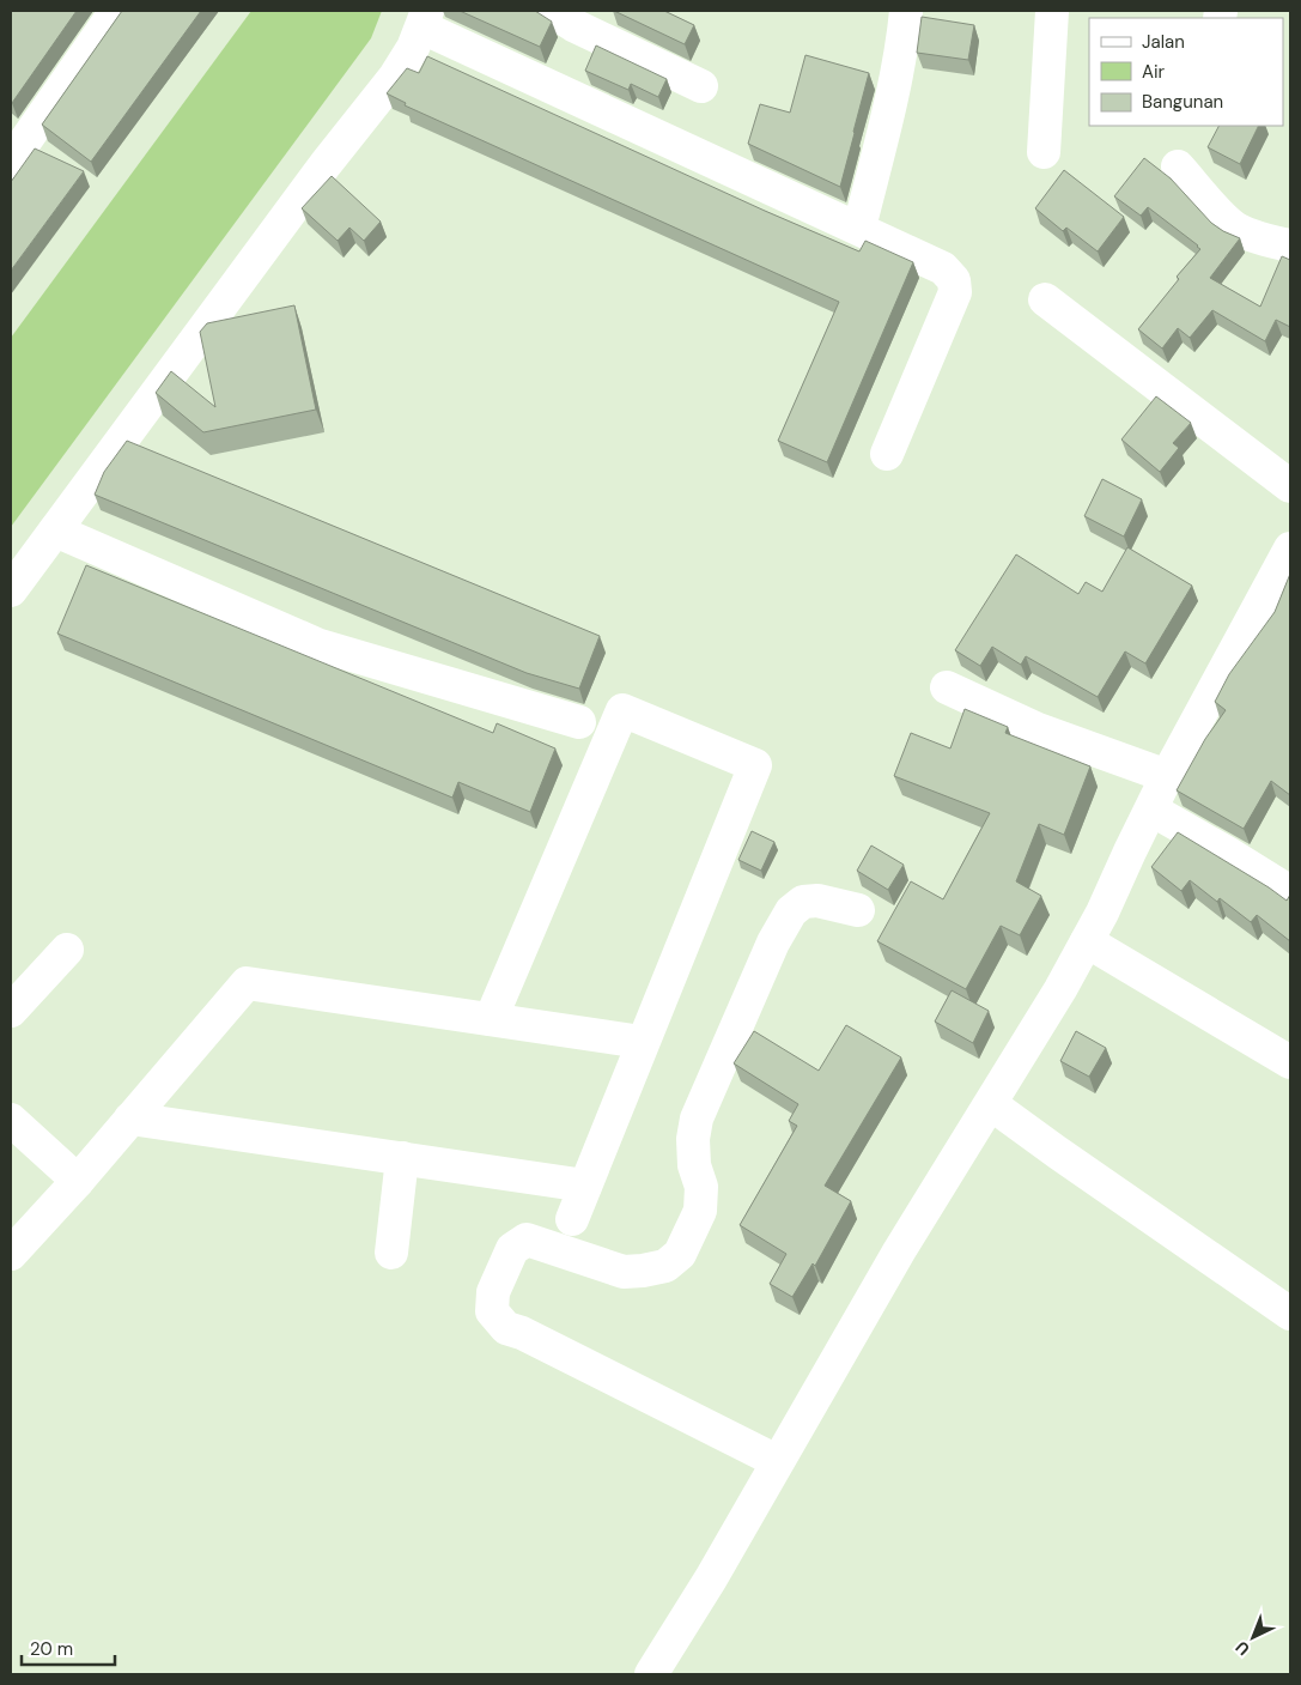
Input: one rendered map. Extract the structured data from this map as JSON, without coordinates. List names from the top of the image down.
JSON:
{
  "legend": ["Jalan", "Air", "Bangunan"],
  "scale_bar": "20 m",
  "north": "bottom left"
}
